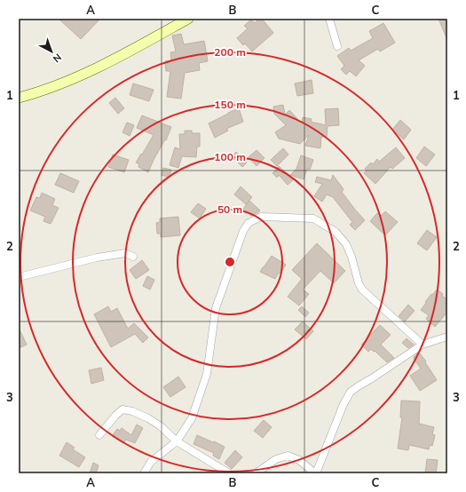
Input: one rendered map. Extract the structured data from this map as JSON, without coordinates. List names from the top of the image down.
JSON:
{
  "north": "bottom right",
  "grid": {
    "columns": ["A", "B", "C"],
    "rows": ["1", "2", "3"]
  },
  "rings": [
    "200 m",
    "150 m",
    "100 m",
    "50 m"
  ]
}
